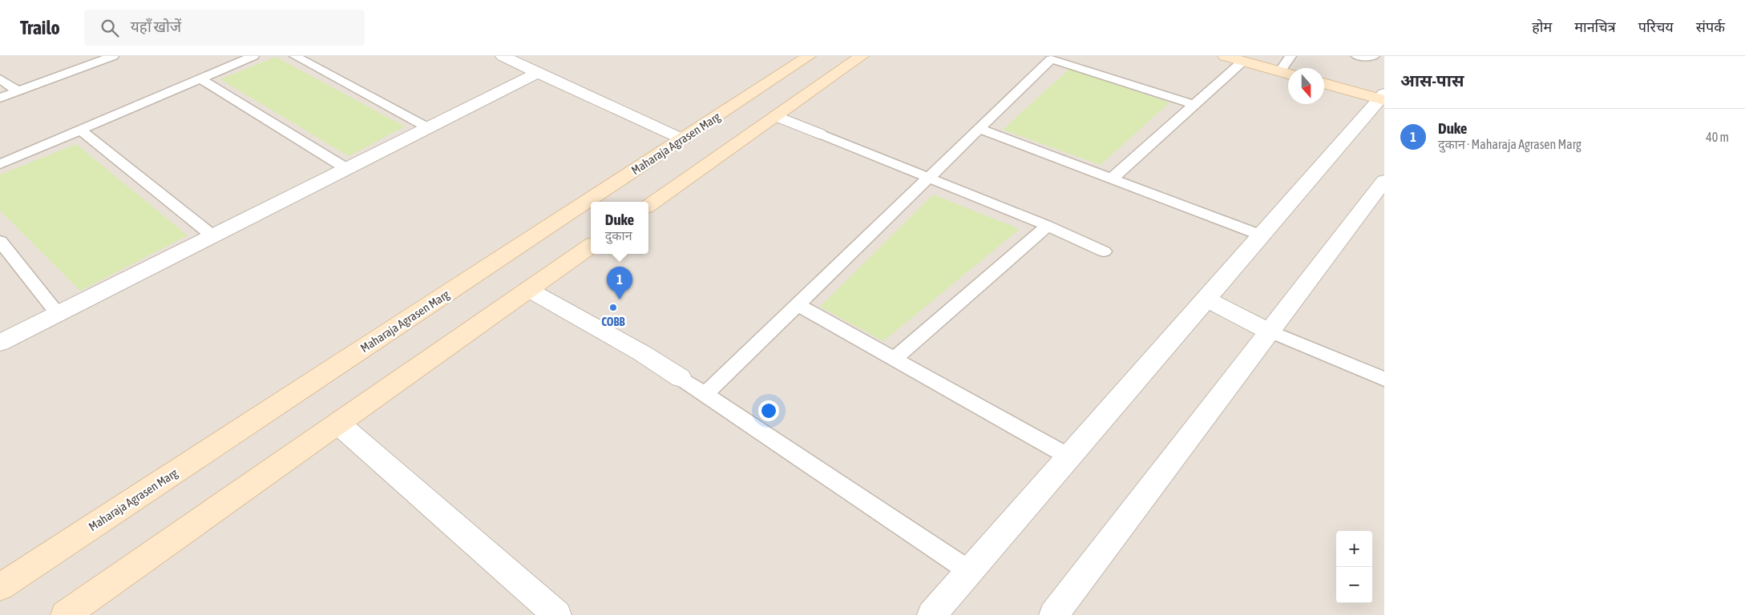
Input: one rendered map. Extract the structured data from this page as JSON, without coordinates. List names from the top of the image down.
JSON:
{
  "streets": {
    "street": ["Maharaja Agrasen Marg"]
  },
  "places": ["COBB"],
  "north": "bottom",
  "page": {
    "header": "Trailo",
    "search": "यहाँ खोजें",
    "nav": [
      "होम",
      "मानचित्र",
      "परिचय",
      "संपर्क"
    ],
    "heading": "आस-पास",
    "list": [
      {
        "mark": "1",
        "name": "Duke",
        "note": "दुकान · Maharaja Agrasen Marg",
        "value": "40 m"
      }
    ],
    "popup": ["Duke", "दुकान"],
    "pins": "1",
    "map_buttons": ["+", "−"]
  }
}
